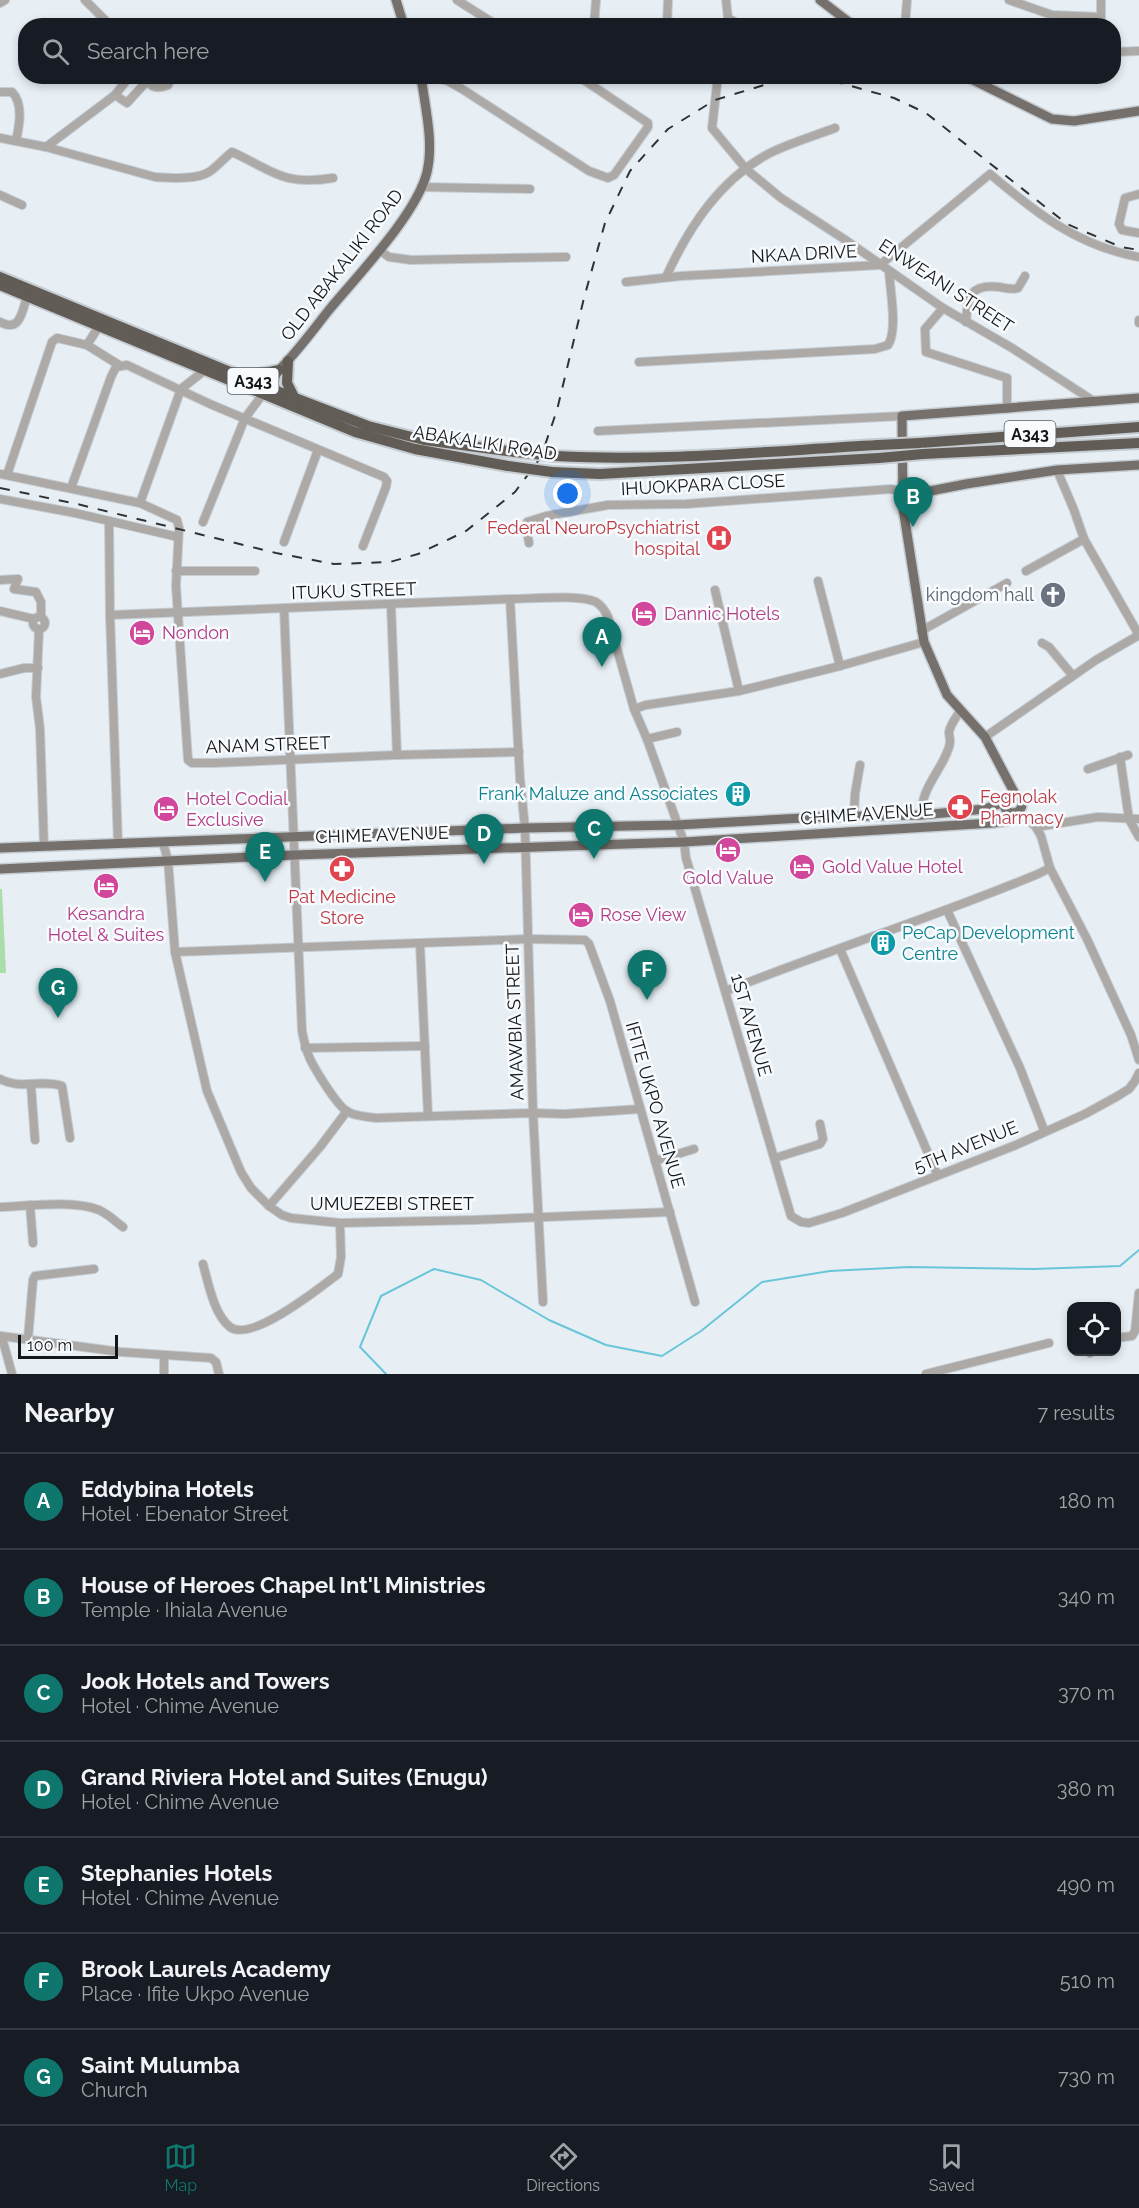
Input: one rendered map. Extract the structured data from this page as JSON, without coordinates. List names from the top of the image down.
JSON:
{
  "streets": {
    "highway": ["A343", "ABAKALIKI ROAD"],
    "main road": ["OLD ABAKALIKI ROAD", "CHIME AVENUE"],
    "street": [
      "NKAA DRIVE",
      "ENWEANI STREET",
      "IHUOKPARA CLOSE",
      "ITUKU STREET",
      "ANAM STREET",
      "AMAWBIA STREET",
      "1ST AVENUE",
      "IFITE UKPO AVENUE",
      "5TH AVENUE",
      "UMUEZEBI STREET"
    ]
  },
  "crossings": [
    ["NKAA DRIVE", "ENWEANI STREET"],
    ["OLD ABAKALIKI ROAD", "ABAKALIKI ROAD"],
    ["ITUKU STREET", "ANAM STREET"],
    ["ITUKU STREET", "AMAWBIA STREET"],
    ["ITUKU STREET", "1ST AVENUE"],
    ["ANAM STREET", "AMAWBIA STREET"],
    ["CHIME AVENUE", "AMAWBIA STREET"],
    ["CHIME AVENUE", "1ST AVENUE"],
    ["CHIME AVENUE", "UMUEZEBI STREET"],
    ["AMAWBIA STREET", "IFITE UKPO AVENUE"],
    ["AMAWBIA STREET", "UMUEZEBI STREET"],
    ["1ST AVENUE", "5TH AVENUE"],
    ["IFITE UKPO AVENUE", "UMUEZEBI STREET"]
  ],
  "places": {
    "hospital": ["Federal NeuroPsychiatrist hospital"],
    "church": ["kingdom hall"],
    "hotel": [
      "Dannic Hotels",
      "Nondon",
      "Hotel Codial Exclusive",
      "Gold Value",
      "Gold Value Hotel",
      "Kesandra Hotel & Suites",
      "Rose View"
    ],
    "building": ["Frank Maluze and Associates", "PeCap Development Centre"],
    "pharmacy": ["Fegnolak Pharmacy", "Pat Medicine Store"]
  },
  "scale_bar": "100 m",
  "page": {
    "search": "Search here",
    "pins": [
      "B",
      "A",
      "C",
      "D",
      "E",
      "F",
      "G"
    ],
    "scale": "100 m",
    "heading": ["Nearby", "7 results"],
    "list": [
      {
        "mark": "A",
        "name": "Eddybina Hotels",
        "note": "Hotel · Ebenator Street",
        "value": "180 m"
      },
      {
        "mark": "B",
        "name": "House of Heroes Chapel Int'l Ministries",
        "note": "Temple · Ihiala Avenue",
        "value": "340 m"
      },
      {
        "mark": "C",
        "name": "Jook Hotels and Towers",
        "note": "Hotel · Chime Avenue",
        "value": "370 m"
      },
      {
        "mark": "D",
        "name": "Grand Riviera Hotel and Suites (Enugu)",
        "note": "Hotel · Chime Avenue",
        "value": "380 m"
      },
      {
        "mark": "E",
        "name": "Stephanies Hotels",
        "note": "Hotel · Chime Avenue",
        "value": "490 m"
      },
      {
        "mark": "F",
        "name": "Brook Laurels Academy",
        "note": "Place · Ifite Ukpo Avenue",
        "value": "510 m"
      },
      {
        "mark": "G",
        "name": "Saint Mulumba",
        "note": "Church",
        "value": "730 m"
      }
    ],
    "nav": ["Map", "Directions", "Saved"]
  }
}
